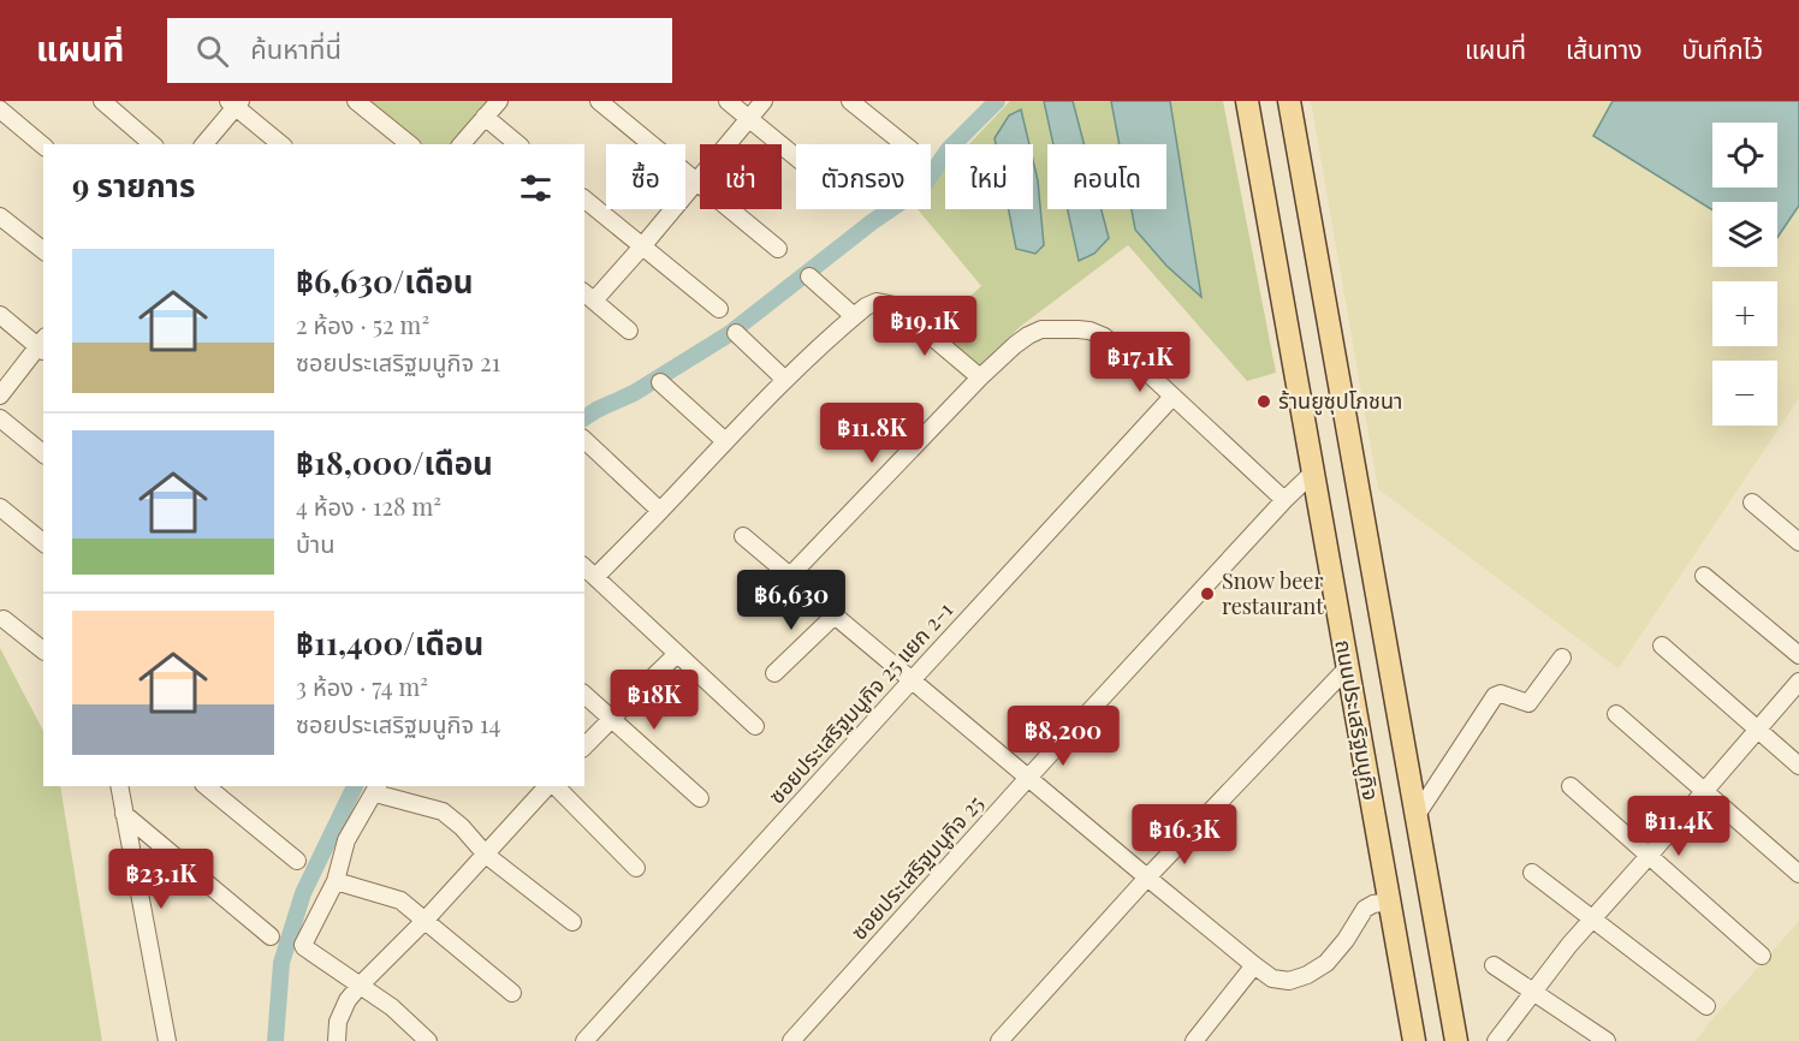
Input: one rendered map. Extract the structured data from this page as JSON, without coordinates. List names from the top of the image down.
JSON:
{
  "streets": {
    "main road": ["ถนนประเสริฐมนูกิจ"],
    "street": ["ซอยประเสริฐมนูกิจ 25 แยก 2-1", "ซอยประเสริฐมนูกิจ 25"]
  },
  "crossings": [
    ["ถนนประเสริฐมนูกิจ", "ซอยประเสริฐมนูกิจ 25"]
  ],
  "places": ["ร้านยูซุปโภชนา", "Snow beer restaurant"],
  "page": {
    "header": "แผนที่",
    "search": "ค้นหาที่นี่",
    "nav": ["แผนที่", "เส้นทาง", "บันทึกไว้"],
    "map_buttons": ["+", "−"],
    "chip": [
      "ซื้อ",
      "เช่า",
      "ตัวกรอง",
      "ใหม่",
      "คอนโด"
    ],
    "heading": "9 รายการ",
    "list": [
      {
        "name": "฿6,630/เดือน",
        "note": "2 ห้อง · 52 m² · ซอยประเสริฐมนูกิจ 21"
      },
      {
        "name": "฿18,000/เดือน",
        "note": "4 ห้อง · 128 m² · บ้าน"
      },
      {
        "name": "฿11,400/เดือน",
        "note": "3 ห้อง · 74 m² · ซอยประเสริฐมนูกิจ 14"
      }
    ],
    "price": [
      "฿19.1K",
      "฿17.1K",
      "฿11.8K",
      "฿6,630",
      "฿18K",
      "฿8,200",
      "฿11.4K",
      "฿16.3K",
      "฿23.1K"
    ]
  }
}
